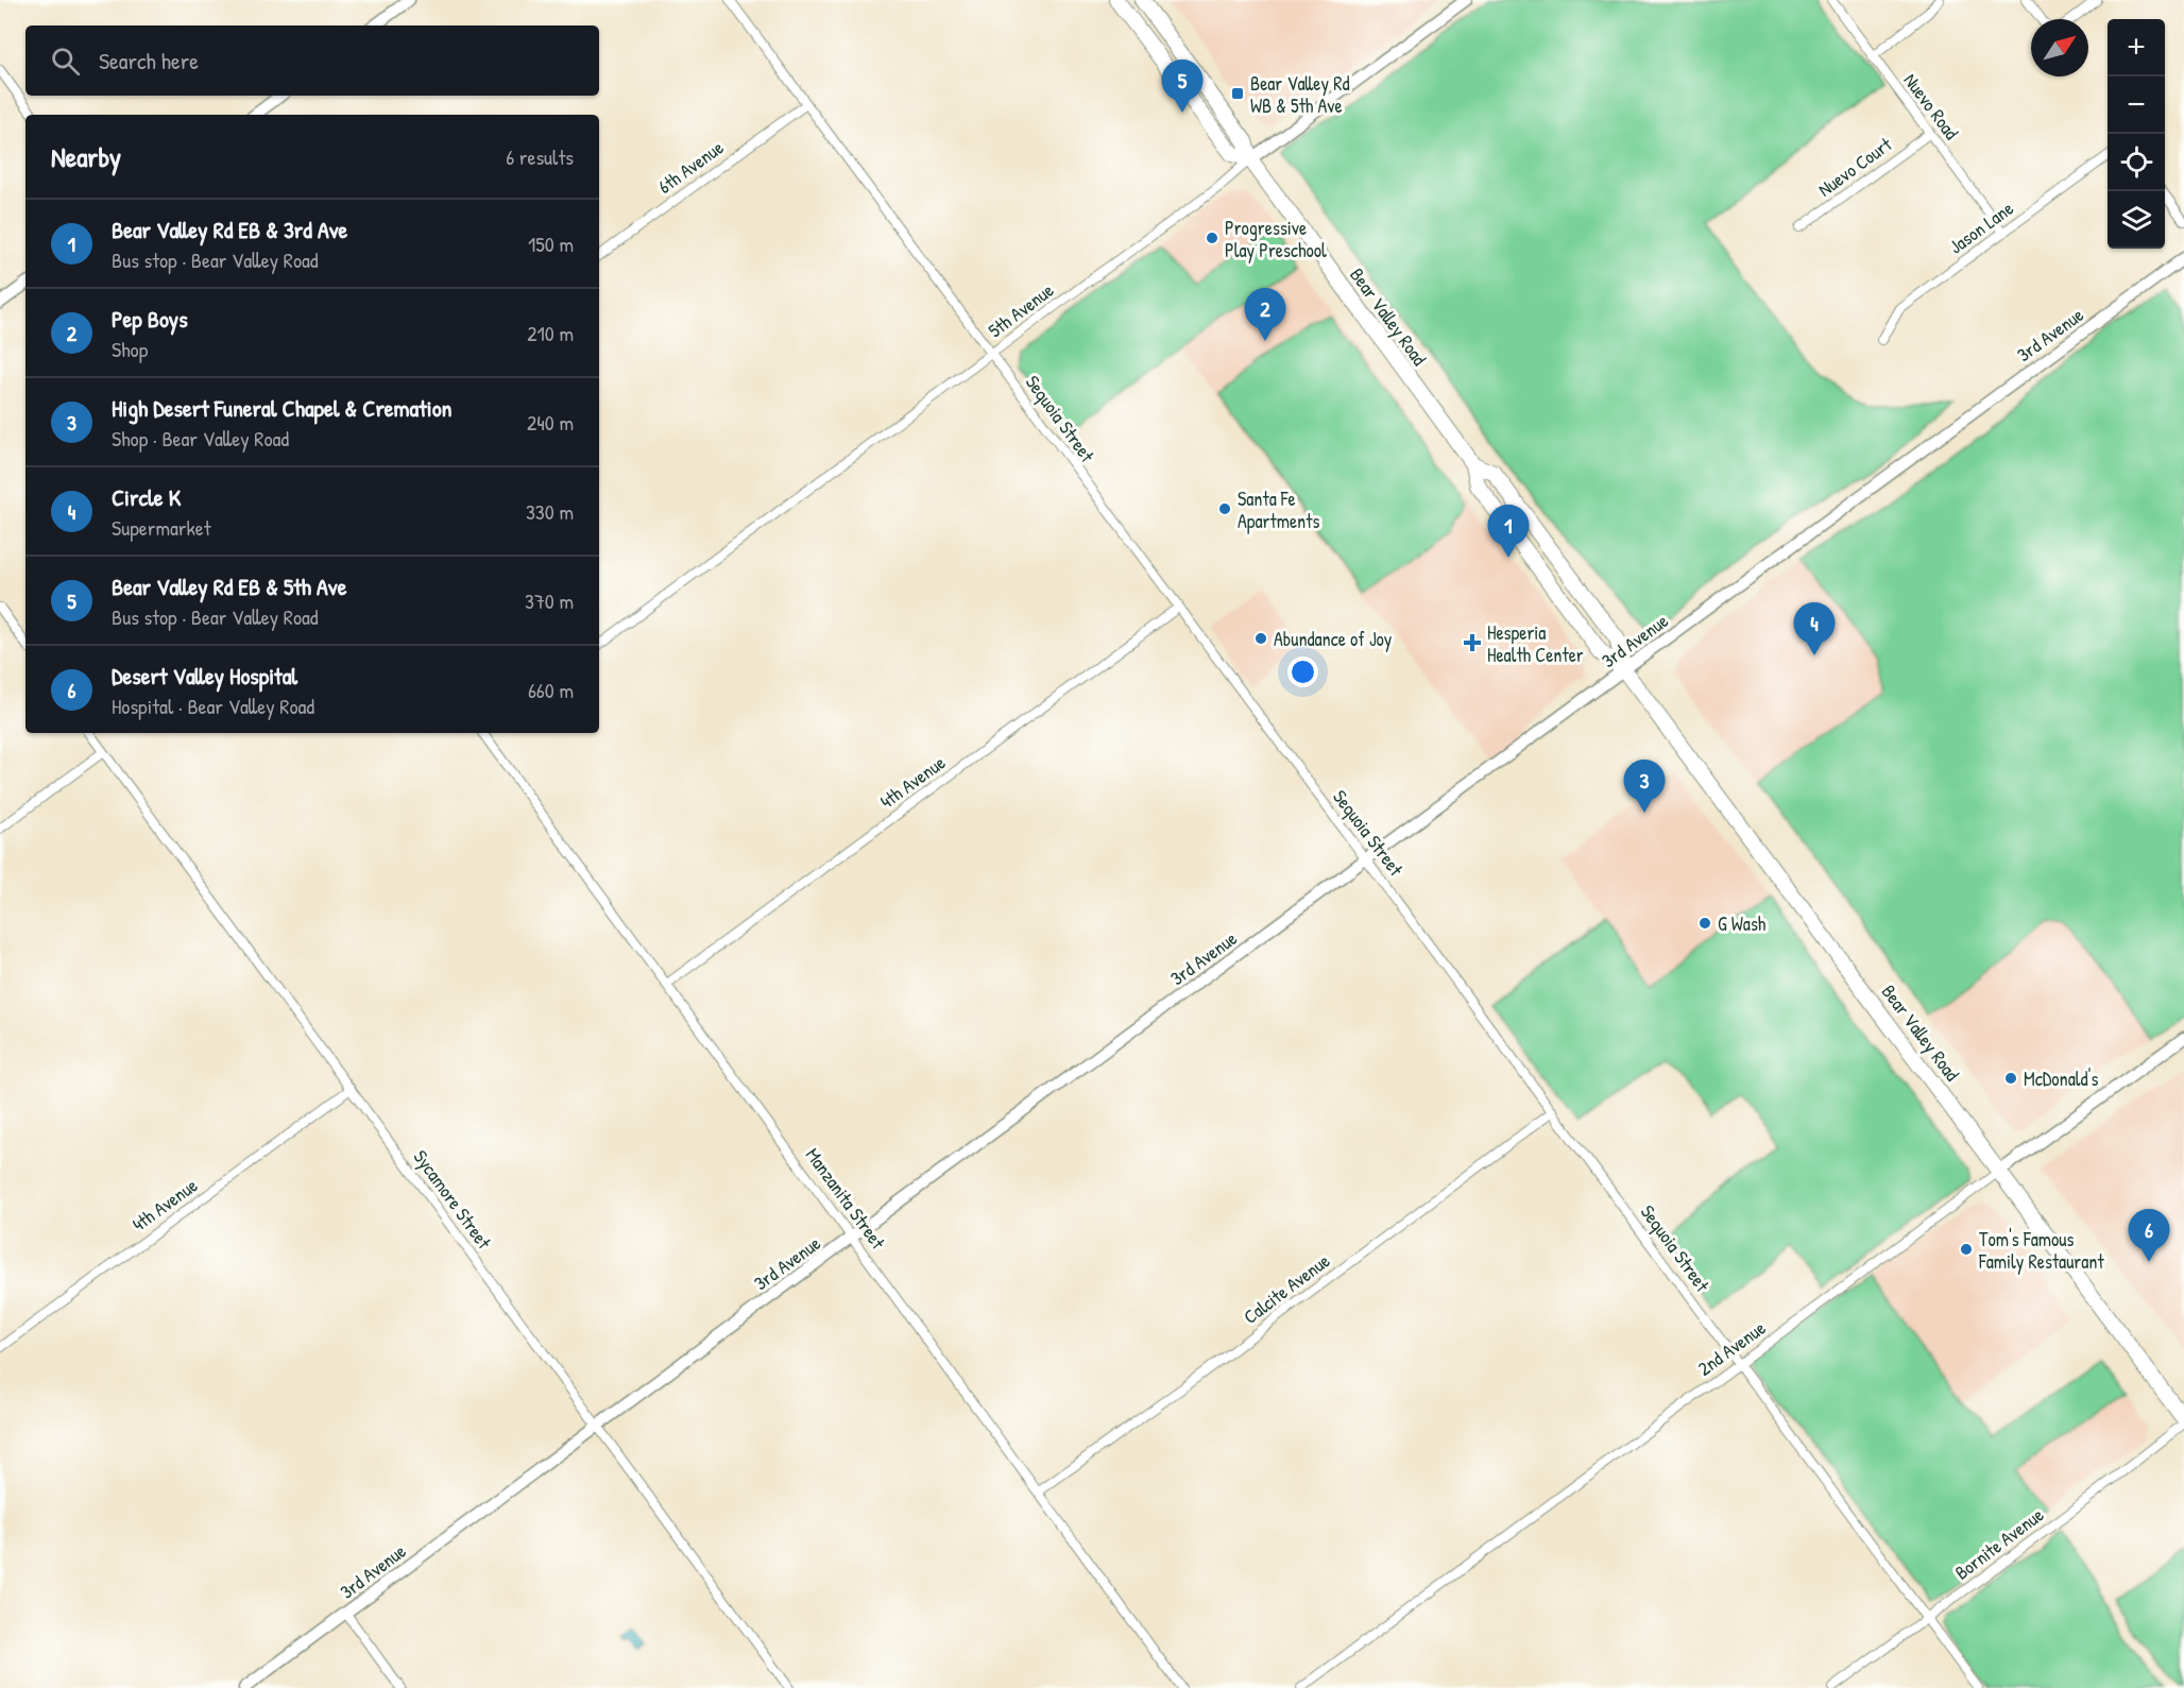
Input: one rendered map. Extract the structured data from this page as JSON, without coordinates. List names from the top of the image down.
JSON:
{
  "streets": {
    "main road": ["Bear Valley Road"],
    "street": [
      "Nuevo Road",
      "6th Avenue",
      "Nuevo Court",
      "Jason Lane",
      "5th Avenue",
      "3rd Avenue",
      "Sequoia Street",
      "4th Avenue",
      "Manzanita Street",
      "Sycamore Street",
      "Calcite Avenue",
      "2nd Avenue",
      "Bornite Avenue"
    ]
  },
  "crossings": [
    ["Nuevo Road", "Nuevo Court"],
    ["Nuevo Road", "Jason Lane"],
    ["6th Avenue", "Sequoia Street"],
    ["5th Avenue", "Bear Valley Road"],
    ["5th Avenue", "Sequoia Street"],
    ["Bear Valley Road", "3rd Avenue"],
    ["Bear Valley Road", "2nd Avenue"],
    ["Bear Valley Road", "Bornite Avenue"],
    ["3rd Avenue", "Sequoia Street"],
    ["3rd Avenue", "Manzanita Street"],
    ["3rd Avenue", "Sycamore Street"],
    ["Sequoia Street", "4th Avenue"],
    ["Sequoia Street", "Calcite Avenue"],
    ["Sequoia Street", "2nd Avenue"],
    ["Sequoia Street", "Bornite Avenue"],
    ["4th Avenue", "Manzanita Street"],
    ["4th Avenue", "Sycamore Street"],
    ["Manzanita Street", "Calcite Avenue"]
  ],
  "places": {
    "transit": ["Bear Valley Rd WB & 5th Ave"],
    "other": [
      "Progressive Play Preschool",
      "Santa Fe Apartments",
      "Abundance of Joy",
      "G Wash",
      "McDonald's",
      "Tom's Famous Family Restaurant"
    ],
    "health": ["Hesperia Health Center"]
  },
  "north": "top right",
  "page": {
    "map_buttons": ["+", "−"],
    "search": "Search here",
    "pins": [
      "5",
      "2",
      "1",
      "4",
      "3",
      "6"
    ],
    "heading": ["Nearby", "6 results"],
    "list": [
      {
        "mark": "1",
        "name": "Bear Valley Rd EB & 3rd Ave",
        "note": "Bus stop · Bear Valley Road",
        "value": "150 m"
      },
      {
        "mark": "2",
        "name": "Pep Boys",
        "note": "Shop",
        "value": "210 m"
      },
      {
        "mark": "3",
        "name": "High Desert Funeral Chapel & Cremation",
        "note": "Shop · Bear Valley Road",
        "value": "240 m"
      },
      {
        "mark": "4",
        "name": "Circle K",
        "note": "Supermarket",
        "value": "330 m"
      },
      {
        "mark": "5",
        "name": "Bear Valley Rd EB & 5th Ave",
        "note": "Bus stop · Bear Valley Road",
        "value": "370 m"
      },
      {
        "mark": "6",
        "name": "Desert Valley Hospital",
        "note": "Hospital · Bear Valley Road",
        "value": "660 m"
      }
    ]
  }
}
